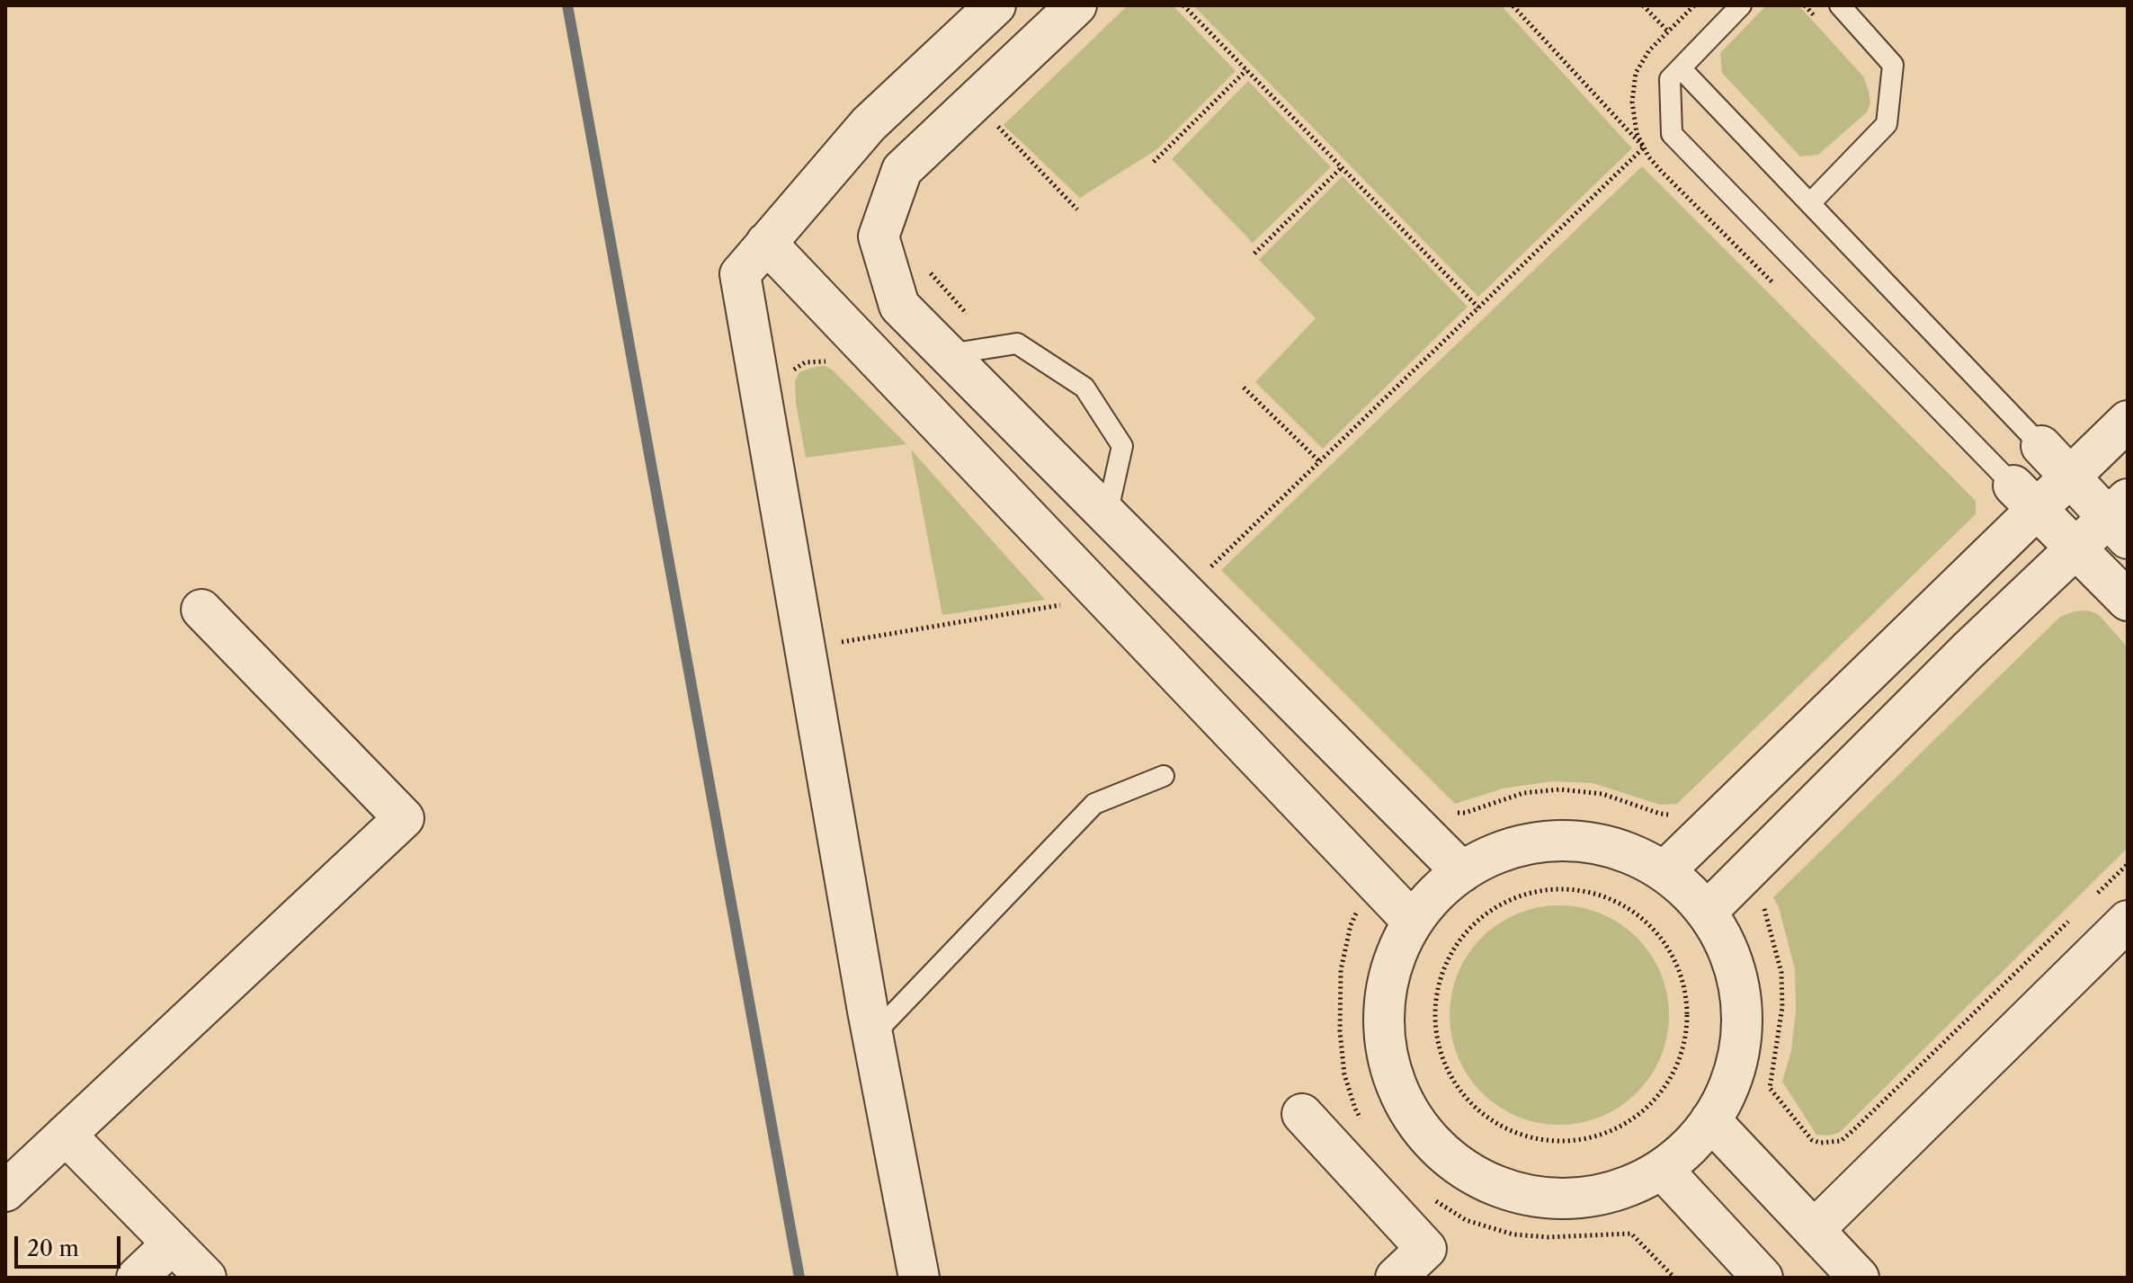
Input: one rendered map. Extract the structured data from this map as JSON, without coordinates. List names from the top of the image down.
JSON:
{
  "scale_bar": "20 m"
}
